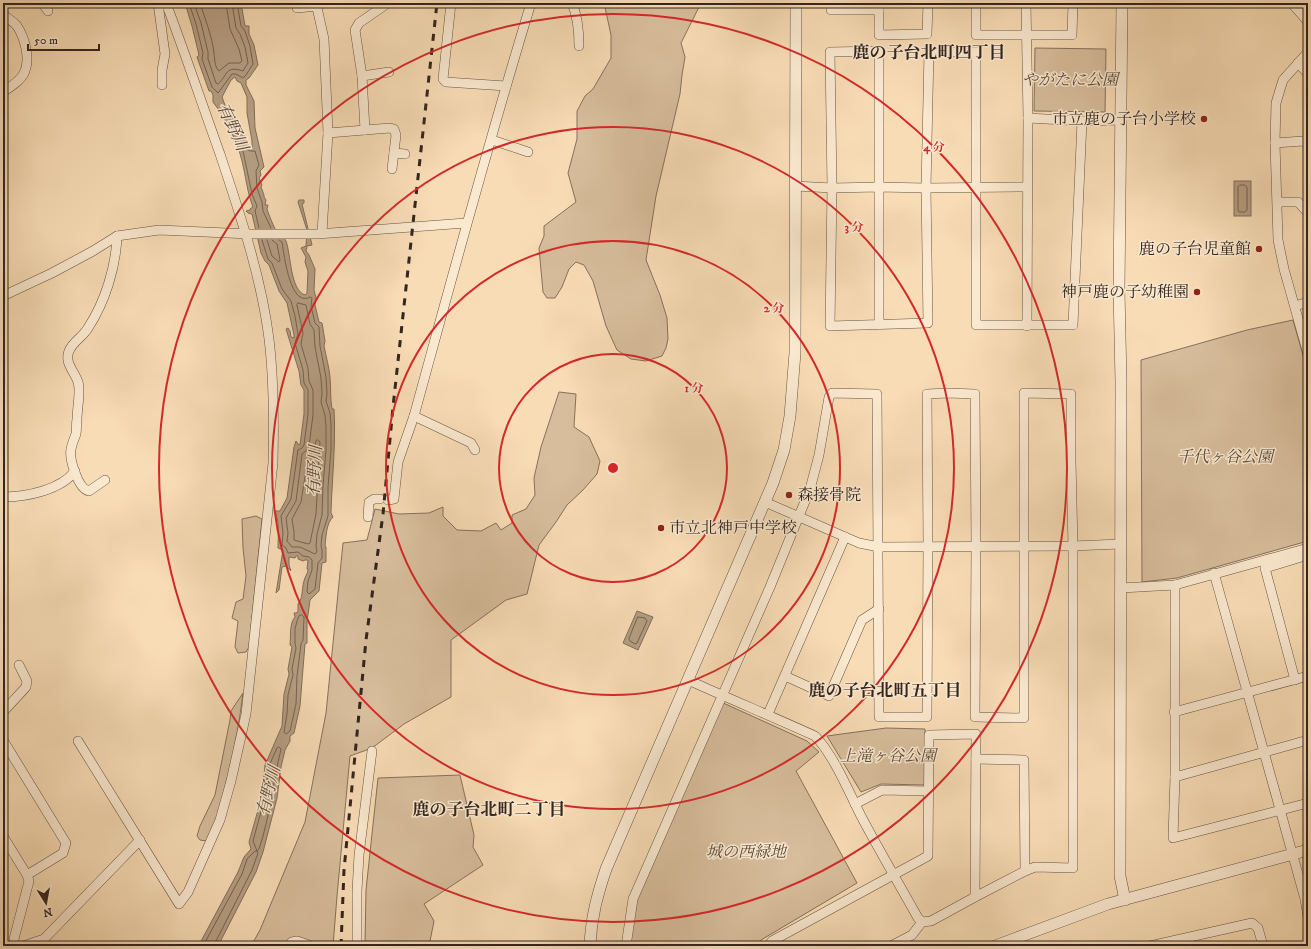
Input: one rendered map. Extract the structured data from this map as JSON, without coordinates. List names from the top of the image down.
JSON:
{
  "districts": ["鹿の子台北町四丁目", "鹿の子台北町五丁目", "鹿の子台北町二丁目"],
  "water": ["有野川"],
  "parks": [
    "やがたに公園",
    "千代ヶ谷公園",
    "上滝ヶ谷公園",
    "城の西緑地"
  ],
  "places": [
    "市立鹿の子台小学校",
    "鹿の子台児童館",
    "神戸鹿の子幼稚園",
    "森接骨院",
    "市立北神戸中学校"
  ],
  "scale_bar": "50 m",
  "north": "bottom",
  "rings": [
    "4 分",
    "3 分",
    "2 分",
    "1 分"
  ]
}
